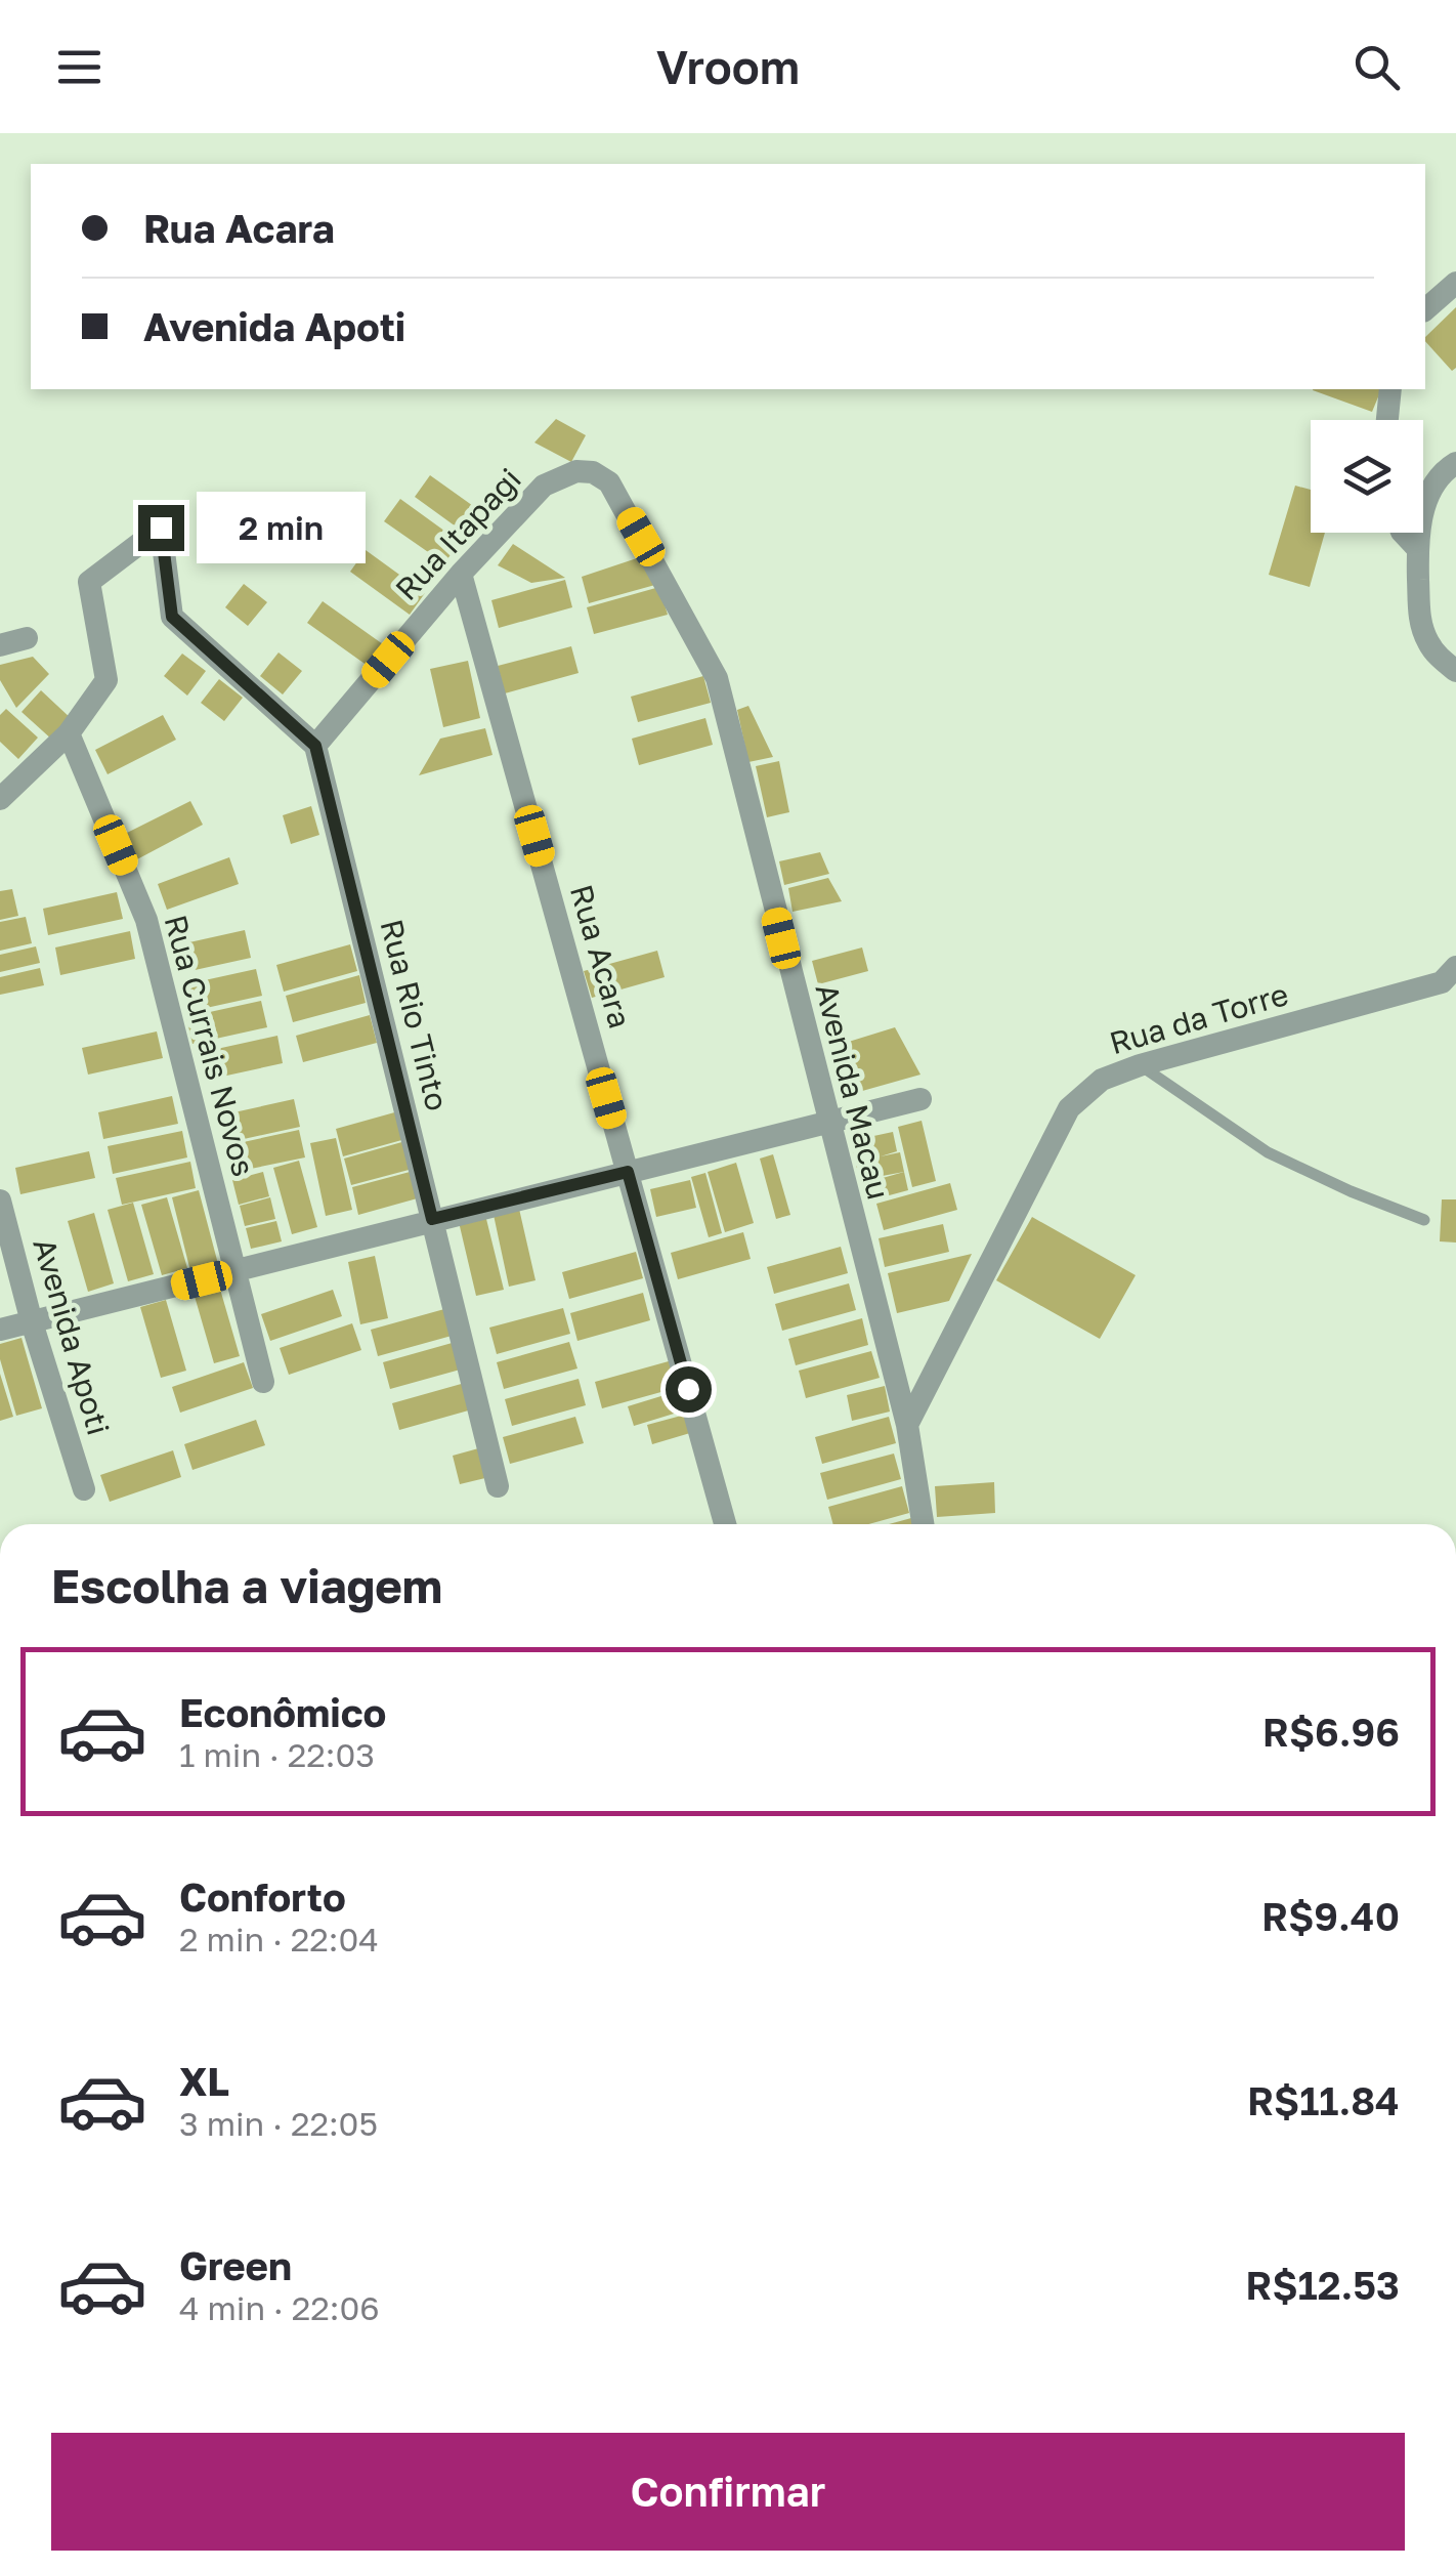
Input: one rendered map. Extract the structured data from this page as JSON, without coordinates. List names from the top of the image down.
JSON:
{
  "streets": {
    "street": [
      "Rua Itapagi",
      "Rua Acara",
      "Rua Rio Tinto",
      "Rua da Torre",
      "Rua Currais Novos",
      "Avenida Macau",
      "Avenida Apoti"
    ]
  },
  "crossings": [
    ["Rua Itapagi", "Rua Acara"],
    ["Rua Itapagi", "Rua Rio Tinto"],
    ["Rua Itapagi", "Avenida Macau"],
    ["Rua da Torre", "Avenida Macau"]
  ],
  "page": {
    "header": "Vroom",
    "banner": ["Rua Acara", "Avenida Apoti"],
    "bubble": "2 min",
    "heading": "Escolha a viagem",
    "list": [
      {
        "name": "Econômico",
        "note": "1 min · 22:03",
        "value": "R$6.96"
      },
      {
        "name": "Conforto",
        "note": "2 min · 22:04",
        "value": "R$9.40"
      },
      {
        "name": "XL",
        "note": "3 min · 22:05",
        "value": "R$11.84"
      },
      {
        "name": "Green",
        "note": "4 min · 22:06",
        "value": "R$12.53"
      }
    ],
    "buttons": "Confirmar"
  }
}
